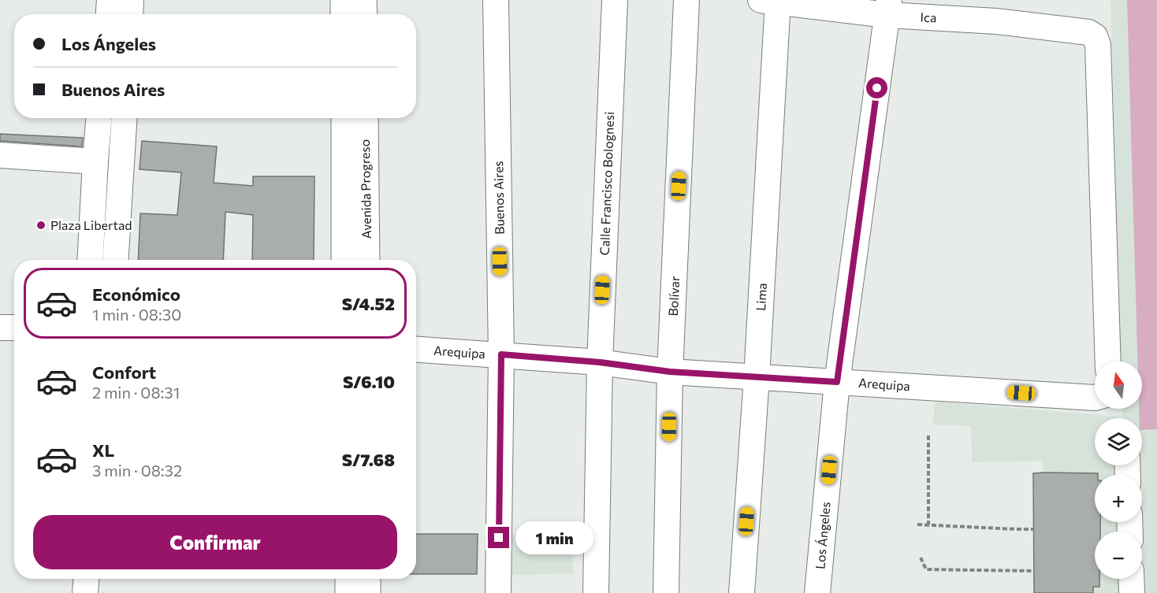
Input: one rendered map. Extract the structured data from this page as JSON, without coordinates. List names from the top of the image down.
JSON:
{
  "streets": {
    "main road": ["Avenida Progreso"],
    "street": [
      "Ica",
      "Calle Francisco Bolognesi",
      "Buenos Aires",
      "Bolívar",
      "Lima",
      "Arequipa",
      "Los Ángeles"
    ]
  },
  "crossings": [
    ["Ica", "Lima"],
    ["Ica", "Los Ángeles"],
    ["Calle Francisco Bolognesi", "Arequipa"],
    ["Buenos Aires", "Arequipa"],
    ["Bolívar", "Arequipa"],
    ["Lima", "Arequipa"],
    ["Arequipa", "Los Ángeles"]
  ],
  "places": ["Plaza Libertad"],
  "north": "top",
  "page": {
    "banner": ["Los Ángeles", "Buenos Aires"],
    "list": [
      {
        "name": "Económico",
        "note": "1 min · 08:30",
        "value": "S/4.52"
      },
      {
        "name": "Confort",
        "note": "2 min · 08:31",
        "value": "S/6.10"
      },
      {
        "name": "XL",
        "note": "3 min · 08:32",
        "value": "S/7.68"
      }
    ],
    "map_buttons": ["+", "−"],
    "buttons": "Confirmar",
    "bubble": "1 min"
  }
}
